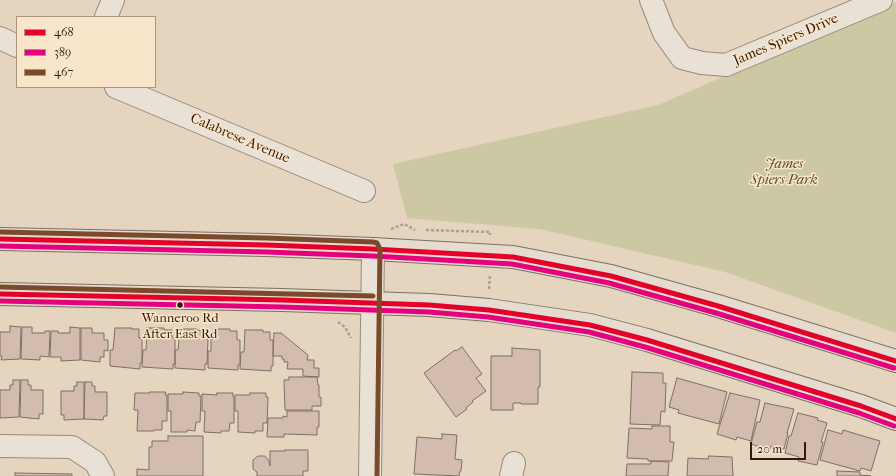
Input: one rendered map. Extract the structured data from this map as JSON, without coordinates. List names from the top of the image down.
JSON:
{
  "streets": {
    "street": ["James Spiers Drive", "Calabrese Avenue"]
  },
  "parks": ["James Spiers Park"],
  "places": ["Wanneroo Rd After East Rd"],
  "lines": ["transit line 467", "transit line 468", "transit line 389"],
  "legend": ["468", "389", "467"],
  "scale_bar": "20 m"
}
